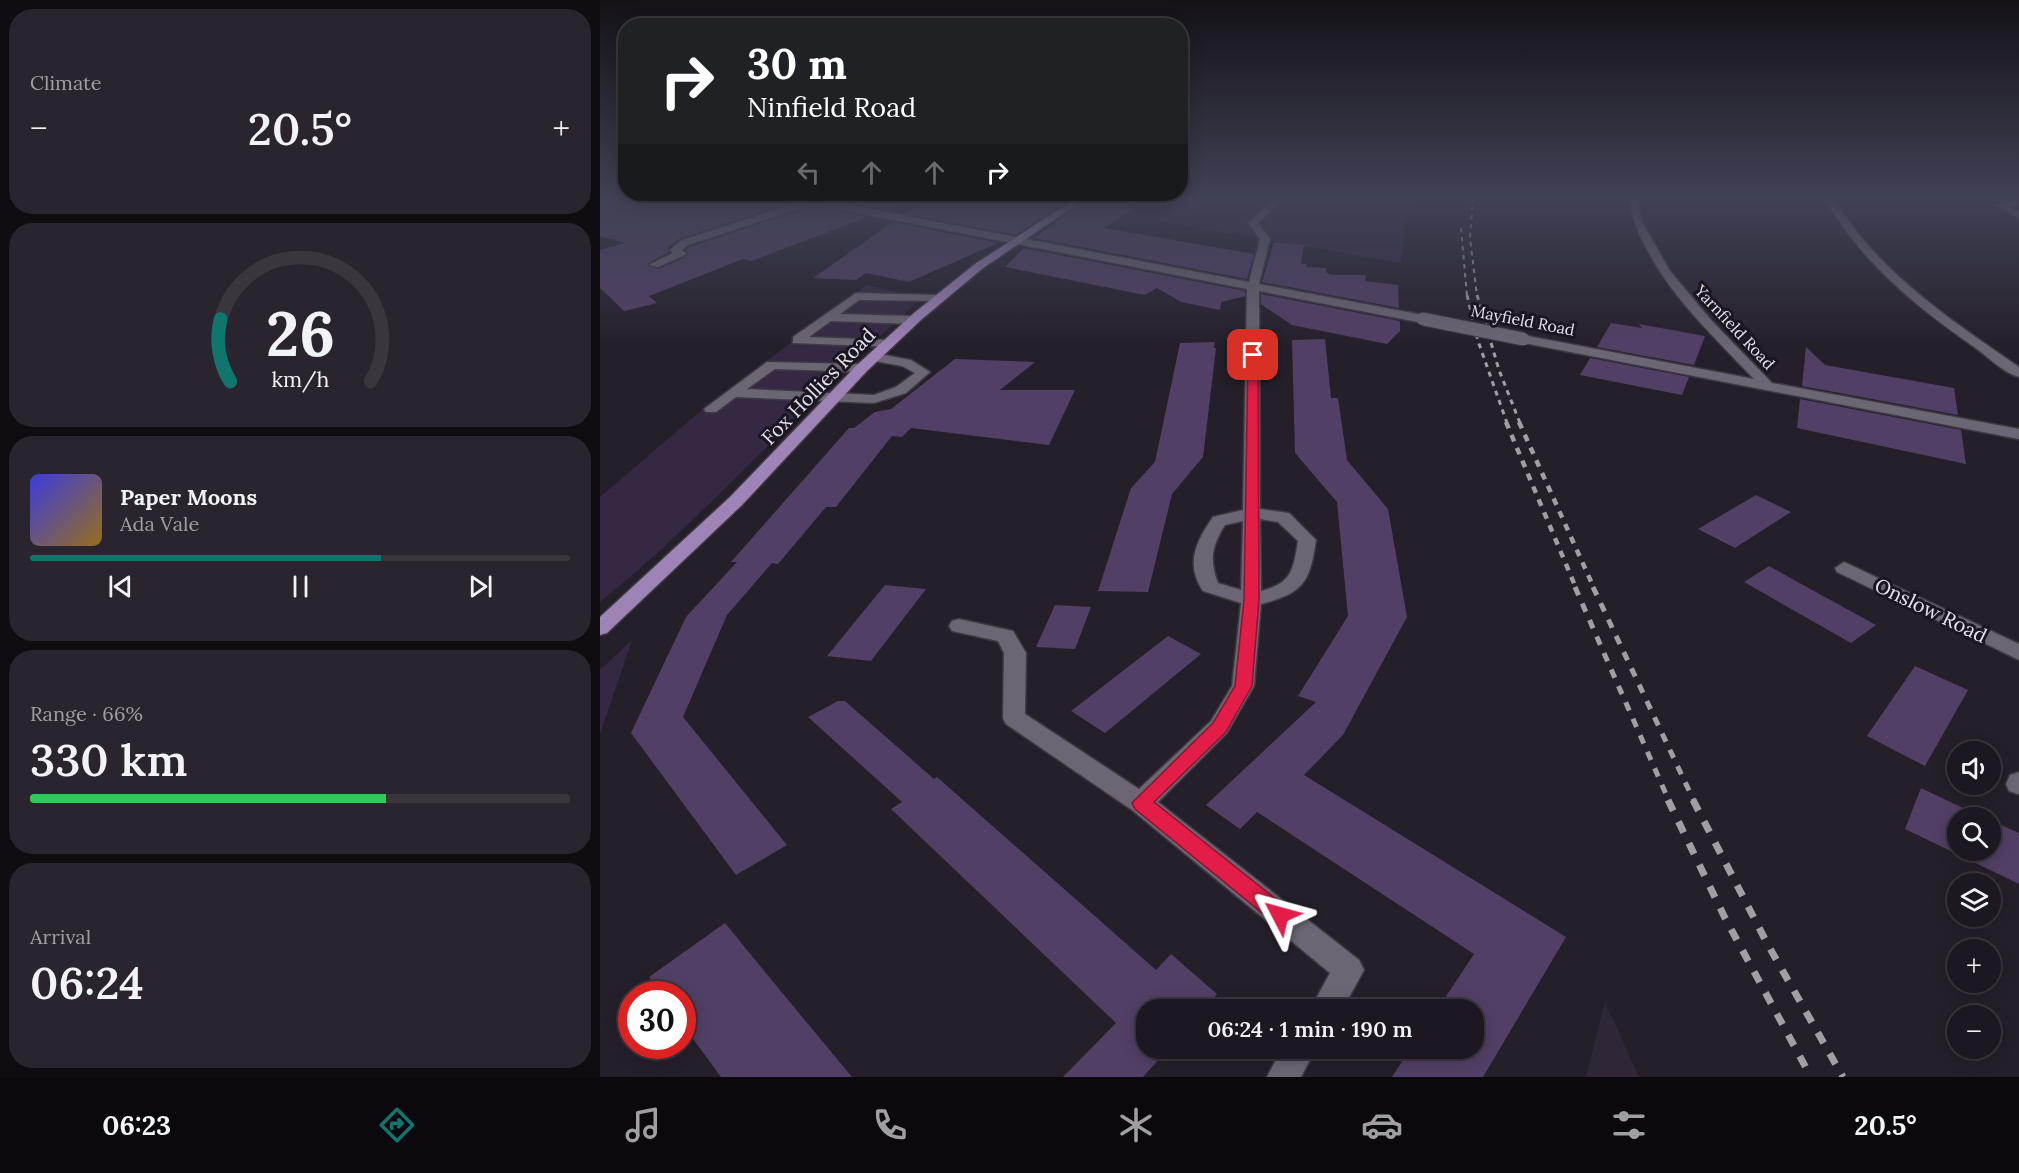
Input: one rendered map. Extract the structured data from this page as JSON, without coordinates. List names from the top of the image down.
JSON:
{
  "streets": {
    "main road": ["Fox Hollies Road"],
    "street": ["Mayfield Road", "Yarnfield Road", "Onslow Road"]
  },
  "crossings": [
    ["Mayfield Road", "Yarnfield Road"]
  ],
  "page": {
    "tile": [
      "Climate",
      ["Range · 66%", "330 km"],
      ["Arrival", "06:24"]
    ],
    "turn": ["30 m", "Ninfield Road"],
    "heat": ["−", "20.5°", "+"],
    "song": ["Paper Moons", "Ada Vale"],
    "map_buttons": ["+", "−"],
    "limit": "30",
    "trip": "06:24 · 1 min · 190 m",
    "tabs": ["06:23", "20.5°"],
    "gauge": ["26", "km/h"]
  }
}
